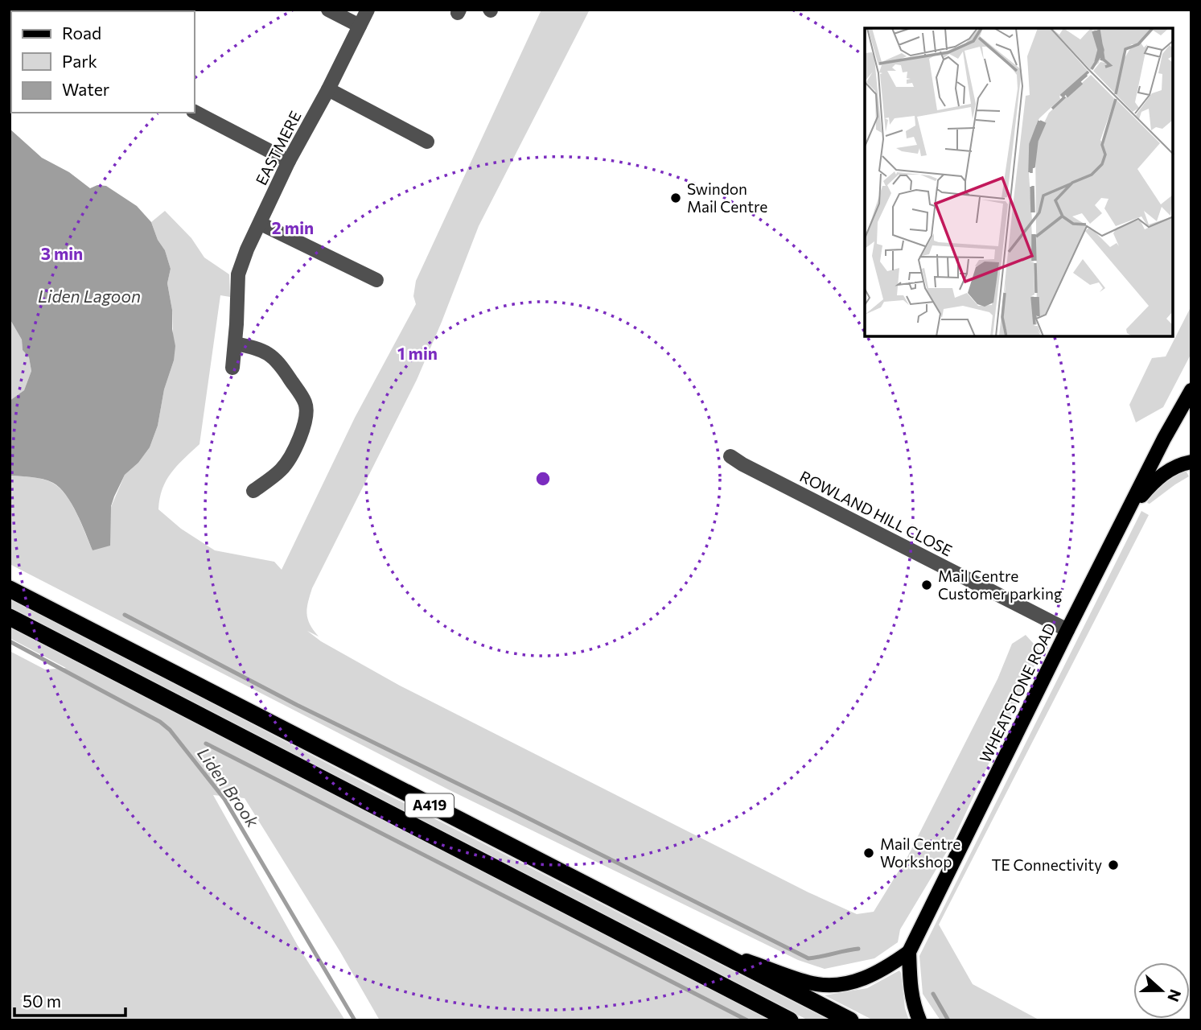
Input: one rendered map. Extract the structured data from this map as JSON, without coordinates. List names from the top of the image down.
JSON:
{
  "streets": {
    "highway": ["A419"],
    "main road": ["WHEATSTONE ROAD"],
    "street": ["EASTMERE", "ROWLAND HILL CLOSE"]
  },
  "crossings": [
    ["ROWLAND HILL CLOSE", "WHEATSTONE ROAD"]
  ],
  "water": ["Liden Lagoon", "Liden Brook"],
  "places": [
    "Swindon Mail Centre",
    "Mail Centre Customer parking",
    "Mail Centre Workshop",
    "TE Connectivity"
  ],
  "legend": ["Road", "Park", "Water"],
  "scale_bar": "50 m",
  "north": "right",
  "rings": ["2 min", "3 min", "1 min"]
}
